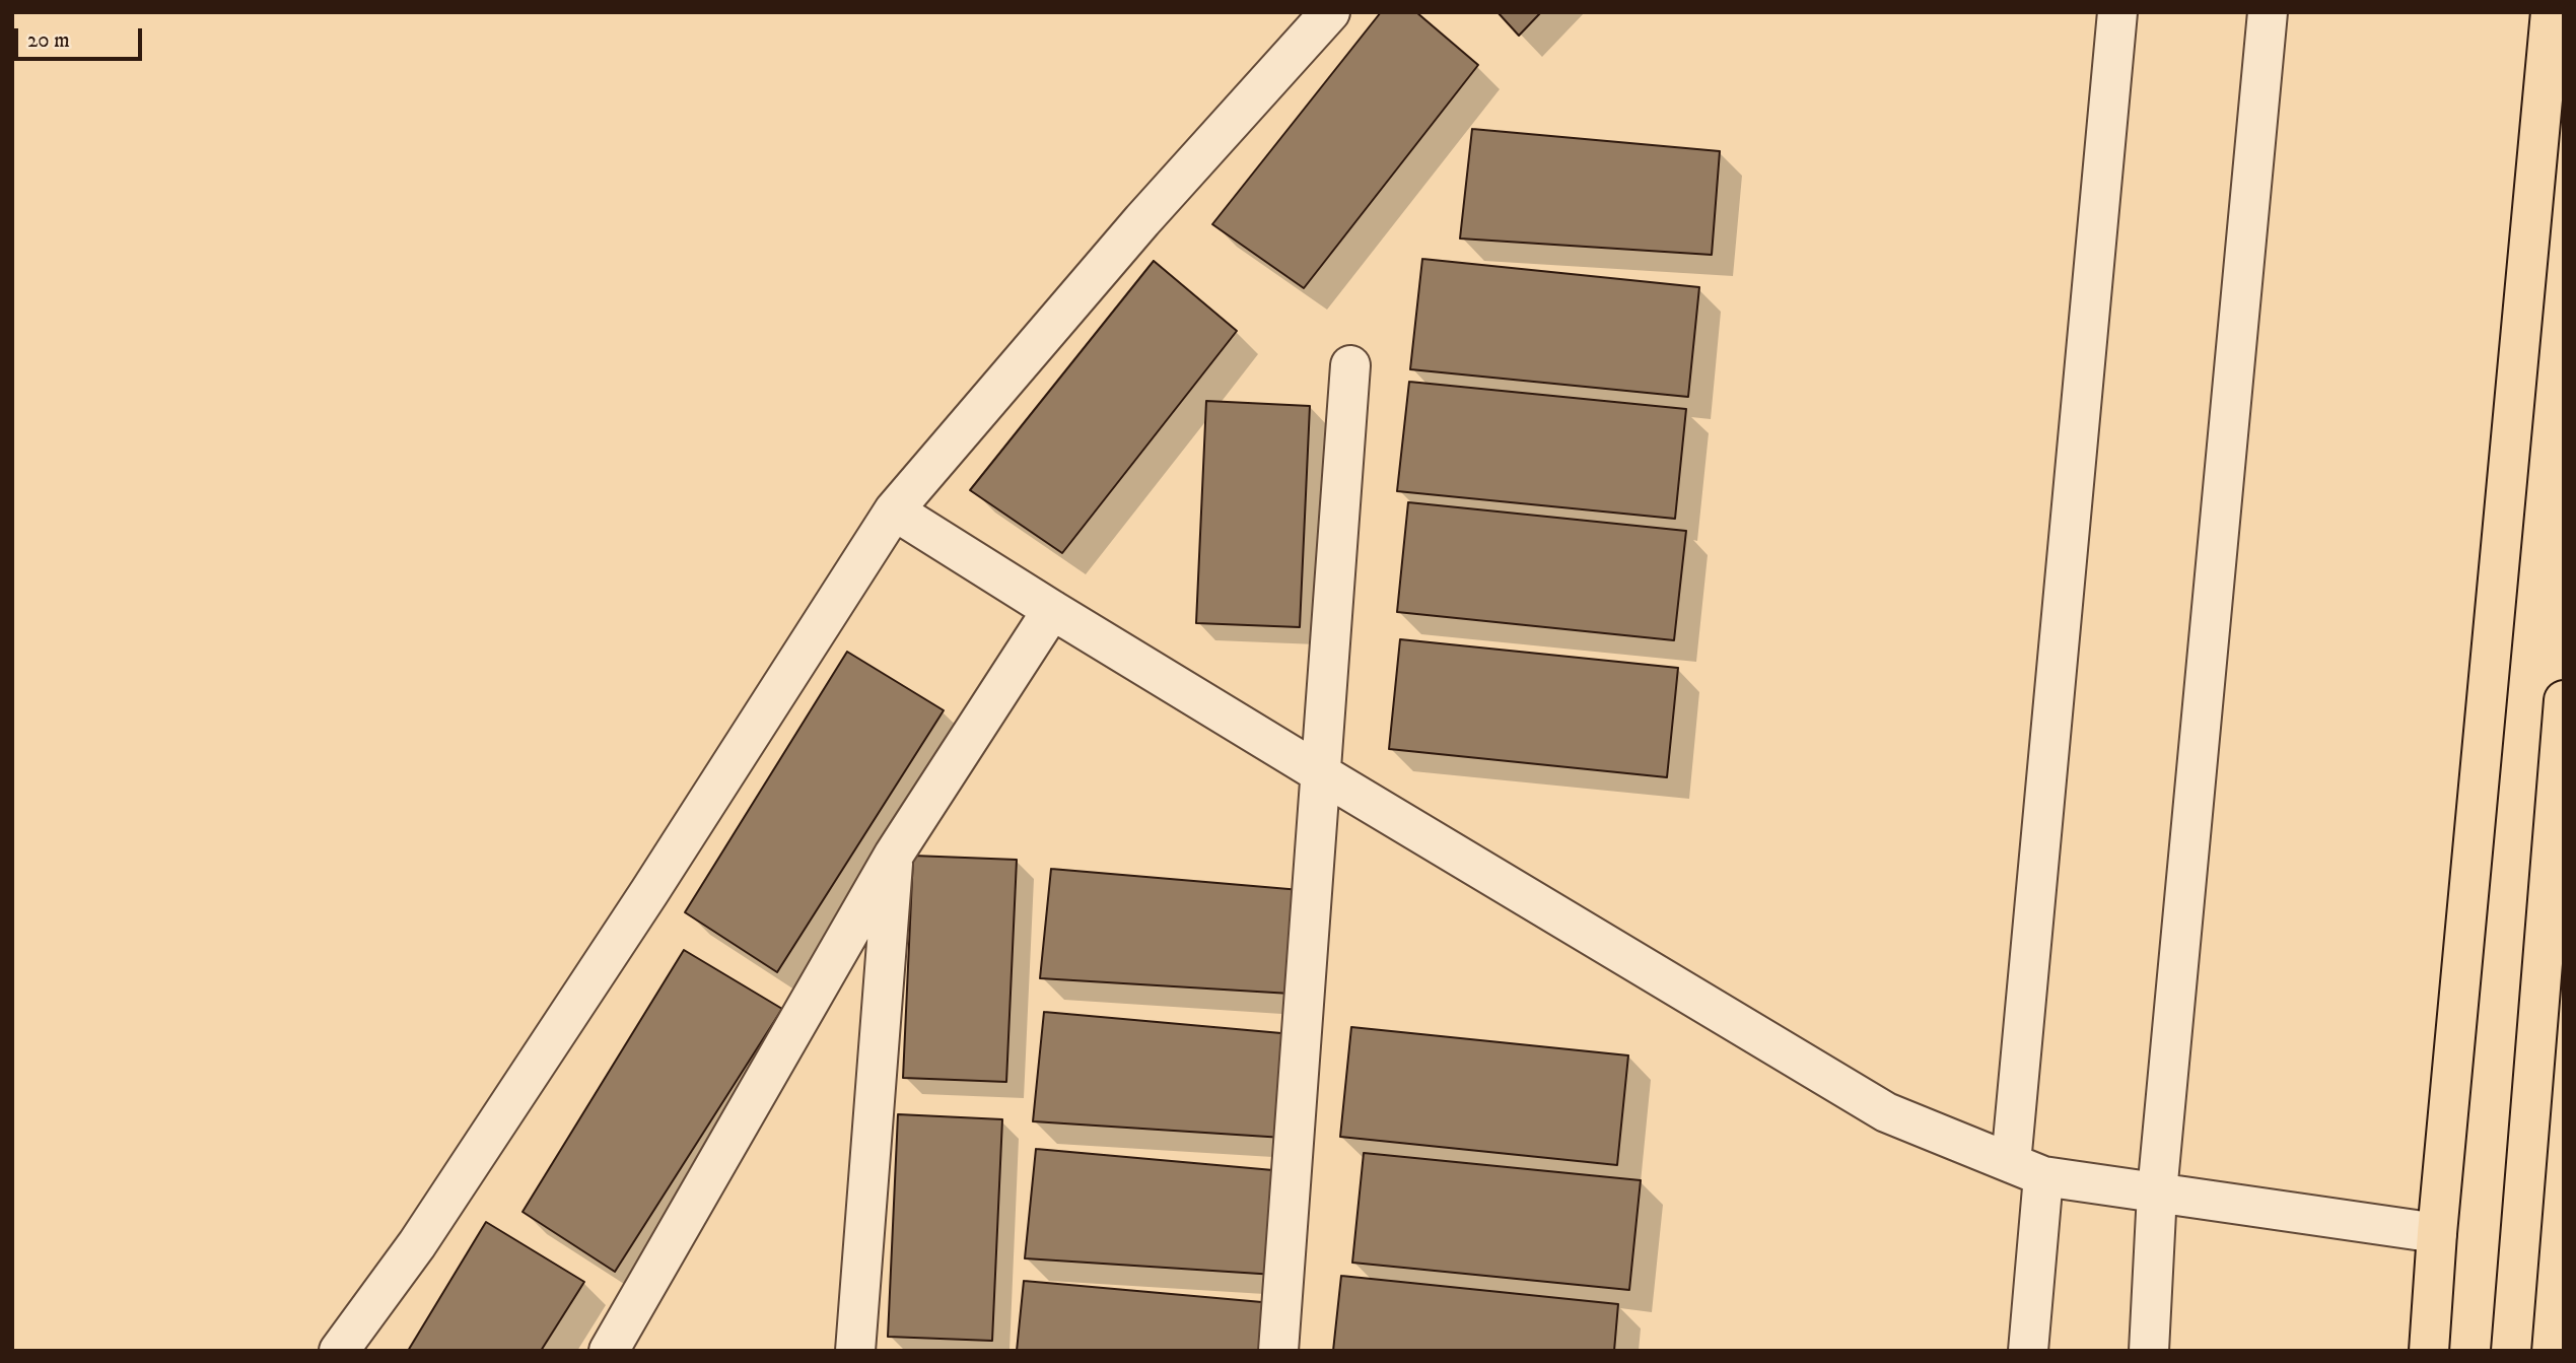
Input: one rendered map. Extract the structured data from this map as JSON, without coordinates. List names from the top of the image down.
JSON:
{
  "scale_bar": "20 m"
}
